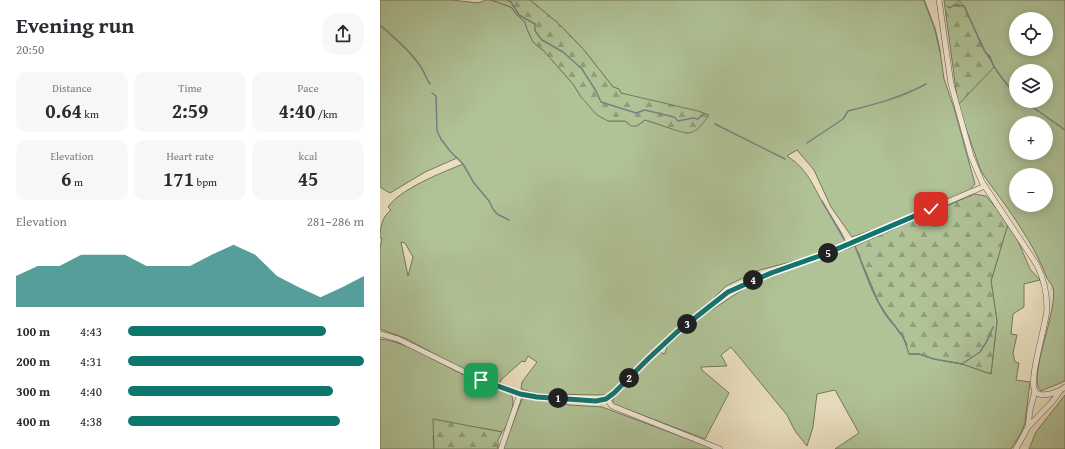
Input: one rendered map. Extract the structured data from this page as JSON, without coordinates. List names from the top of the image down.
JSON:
{
  "page": {
    "heading": ["Evening run", "20:50"],
    "map_buttons": ["+", "−"],
    "stats": [
      ["Distance", "0.64 km"],
      ["Time", "2:59"],
      ["Pace", "4:40 /km"],
      ["Elevation", "6 m"],
      ["Heart rate", "171 bpm"],
      ["kcal", "45"]
    ],
    "chart": ["Elevation", "281–286 m"],
    "pins": [
      "5",
      "4",
      "3",
      "2",
      "1"
    ],
    "list": [
      {
        "name": "100 m",
        "note": "4:43"
      },
      {
        "name": "200 m",
        "note": "4:31"
      },
      {
        "name": "300 m",
        "note": "4:40"
      },
      {
        "name": "400 m",
        "note": "4:38"
      }
    ]
  }
}
